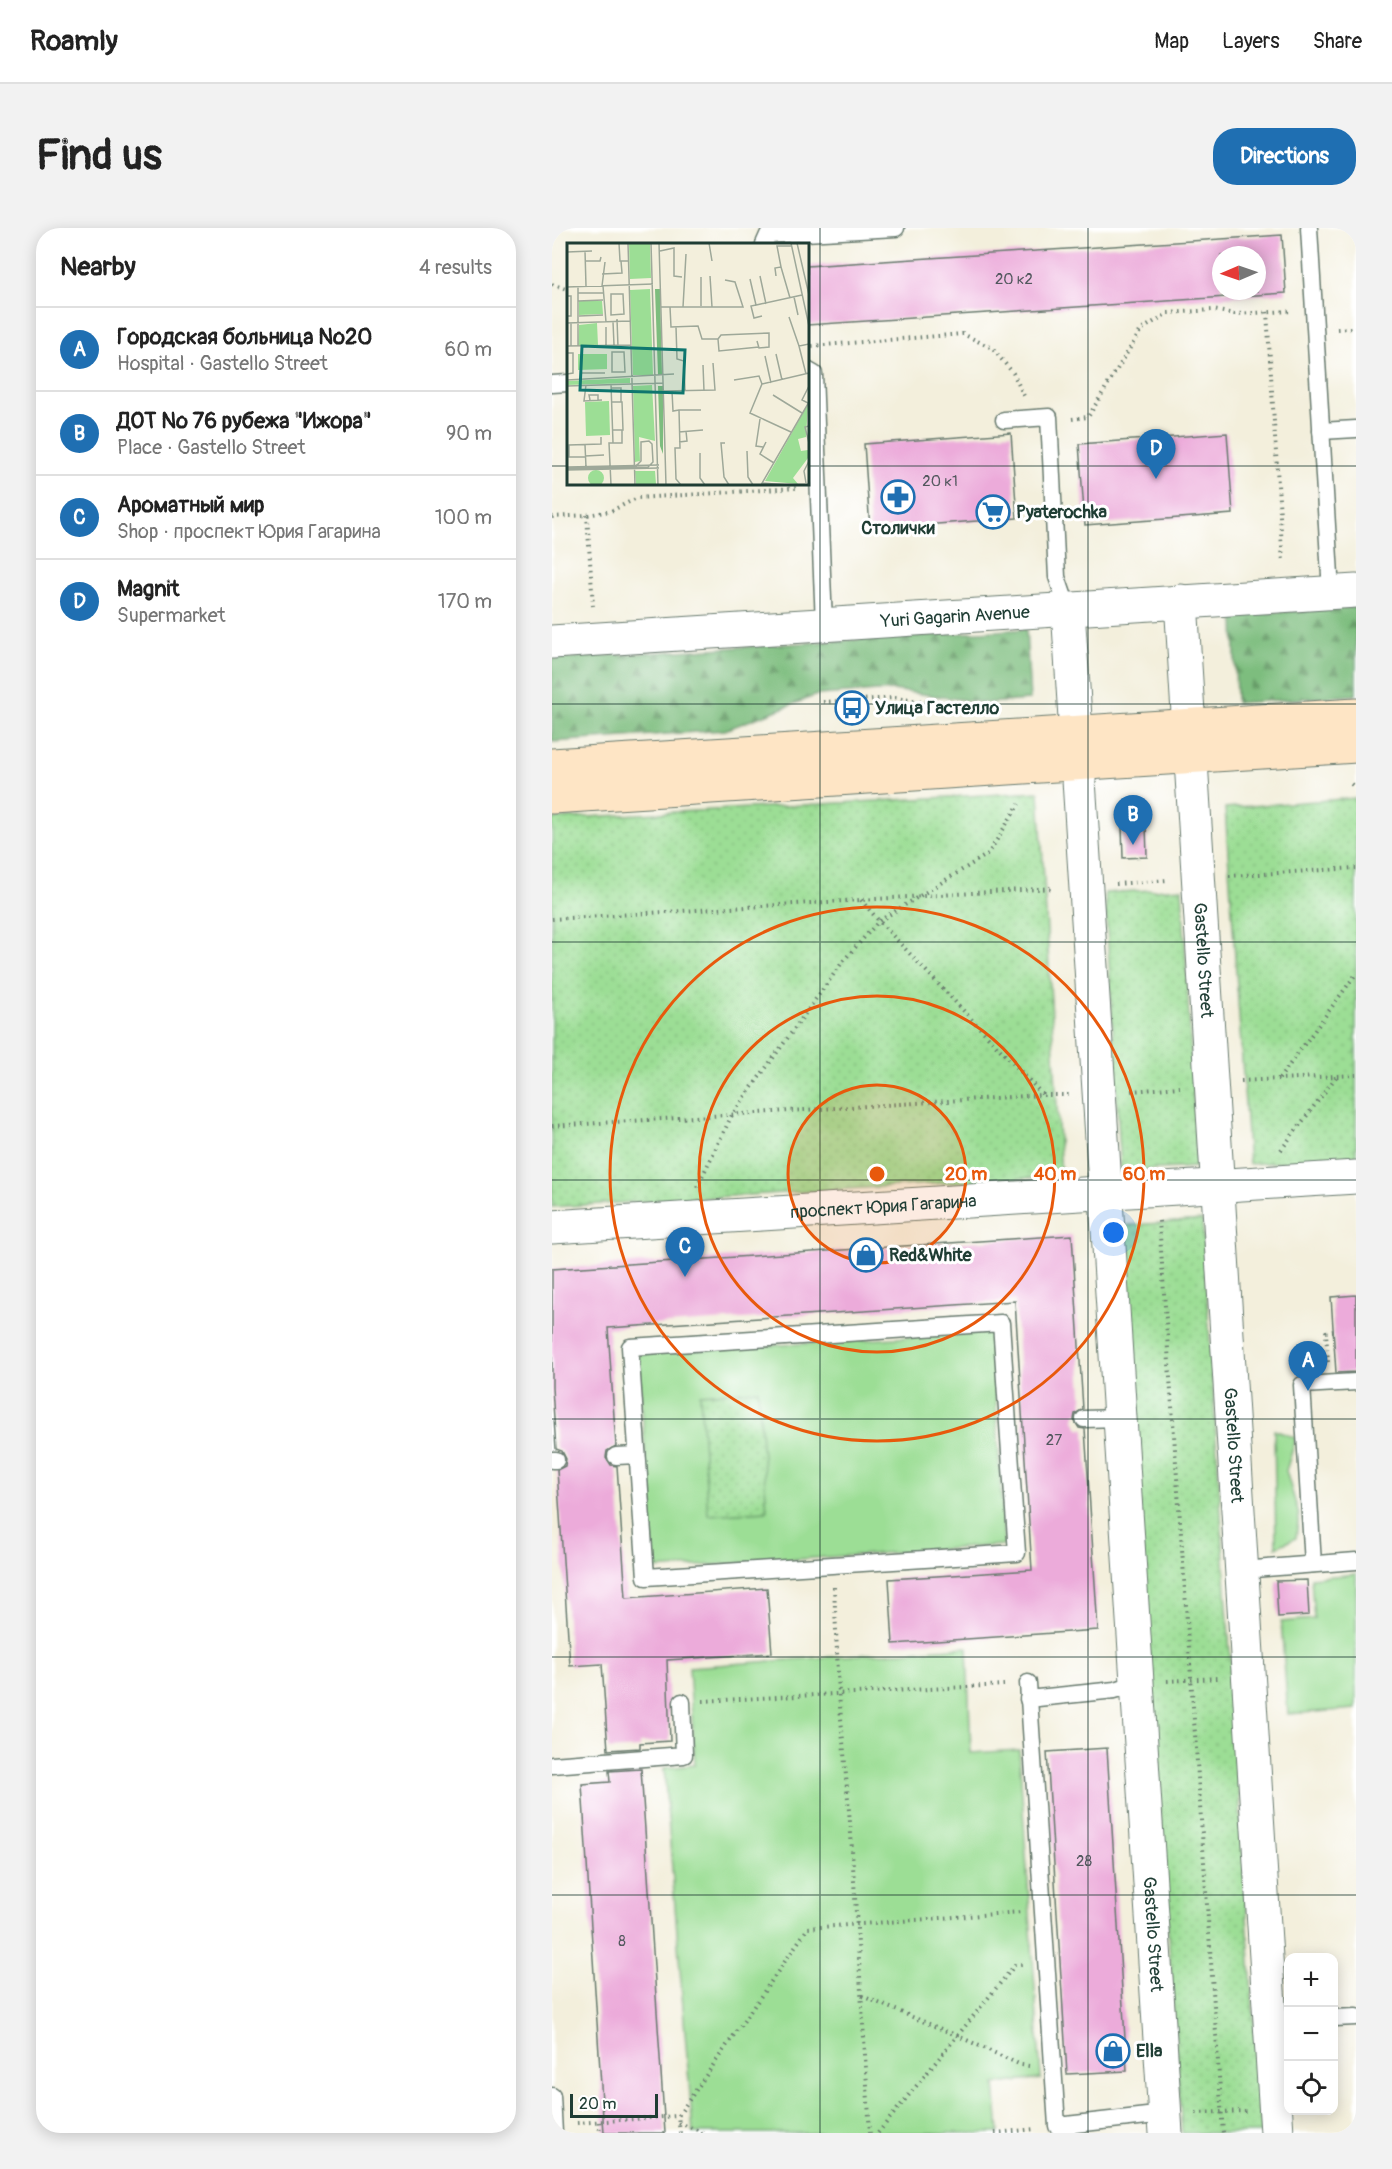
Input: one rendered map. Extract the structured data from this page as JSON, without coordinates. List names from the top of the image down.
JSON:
{
  "streets": {
    "street": ["Yuri Gagarin Avenue", "Gastello Street", "проспект Юрия Гагарина"]
  },
  "crossings": [
    ["Gastello Street", "проспект Юрия Гагарина"]
  ],
  "places": {
    "pharmacy": ["Столички"],
    "supermarket": ["Pyaterochka"],
    "bus stop": ["Улица Гастелло"],
    "shop": ["Red&White", "Ella"]
  },
  "house_numbers": [
    "20 к2",
    "20 к1",
    "27",
    "28",
    "8"
  ],
  "scale_bar": "20 m",
  "north": "left",
  "page": {
    "header": "Roamly",
    "nav": ["Map", "Layers", "Share"],
    "buttons": "Directions",
    "title": "Find us",
    "heading": ["Nearby", "4 results"],
    "list": [
      {
        "mark": "A",
        "name": "Городская больница №20",
        "note": "Hospital · Gastello Street",
        "value": "60 m"
      },
      {
        "mark": "B",
        "name": "ДОТ № 76 рубежа \"Ижора\"",
        "note": "Place · Gastello Street",
        "value": "90 m"
      },
      {
        "mark": "C",
        "name": "Ароматный мир",
        "note": "Shop · проспект Юрия Гагарина",
        "value": "100 m"
      },
      {
        "mark": "D",
        "name": "Magnit",
        "note": "Supermarket",
        "value": "170 m"
      }
    ],
    "pins": [
      "D",
      "B",
      "C",
      "A"
    ],
    "map_buttons": ["+", "−"],
    "scale": "20 m"
  },
  "rings": ["20 m", "40 m", "60 m"]
}
